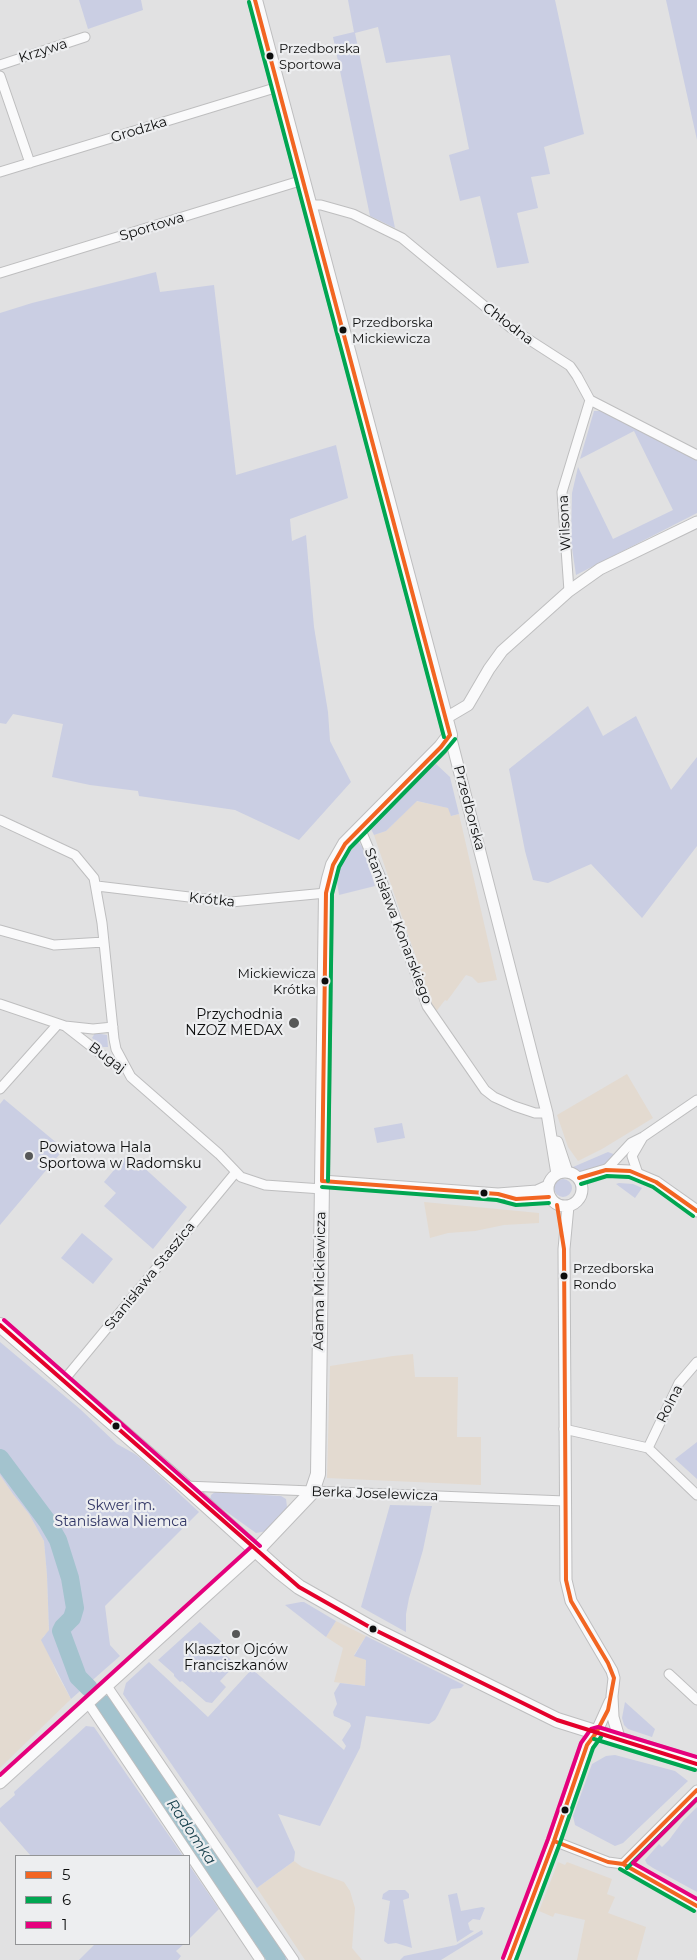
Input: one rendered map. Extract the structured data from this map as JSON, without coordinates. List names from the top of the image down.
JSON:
{
  "streets": {
    "main road": ["Przedborska", "Adama Mickiewicza"],
    "street": [
      "Krzywa",
      "Grodzka",
      "Sportowa",
      "Chłodna",
      "Wilsona",
      "Krótka",
      "Stanisława Konarskiego",
      "Bugaj",
      "Stanisława Staszica",
      "Rolna",
      "Berka Joselewicza"
    ]
  },
  "crossings": [
    ["Grodzka", "Przedborska"],
    ["Sportowa", "Przedborska"],
    ["Chłodna", "Wilsona"],
    ["Chłodna", "Przedborska"],
    ["Przedborska", "Stanisława Konarskiego"],
    ["Przedborska", "Adama Mickiewicza"],
    ["Krótka", "Adama Mickiewicza"],
    ["Stanisława Konarskiego", "Adama Mickiewicza"],
    ["Bugaj", "Stanisława Staszica"],
    ["Bugaj", "Adama Mickiewicza"],
    ["Adama Mickiewicza", "Berka Joselewicza"]
  ],
  "water": ["Radomka"],
  "parks": ["Skwer im. Stanisława Niemca"],
  "places": [
    "Przedborska Sportowa",
    "Przedborska Mickiewicza",
    "Mickiewicza Krótka",
    "Przychodnia NZOZ MEDAX",
    "Powiatowa Hala Sportowa w Radomsku",
    "Przedborska Rondo",
    "Klasztor Ojców Franciszkanów"
  ],
  "lines": ["transit line 5", "transit line 6", "transit line 1"],
  "legend": ["5", "6", "1"]
}
